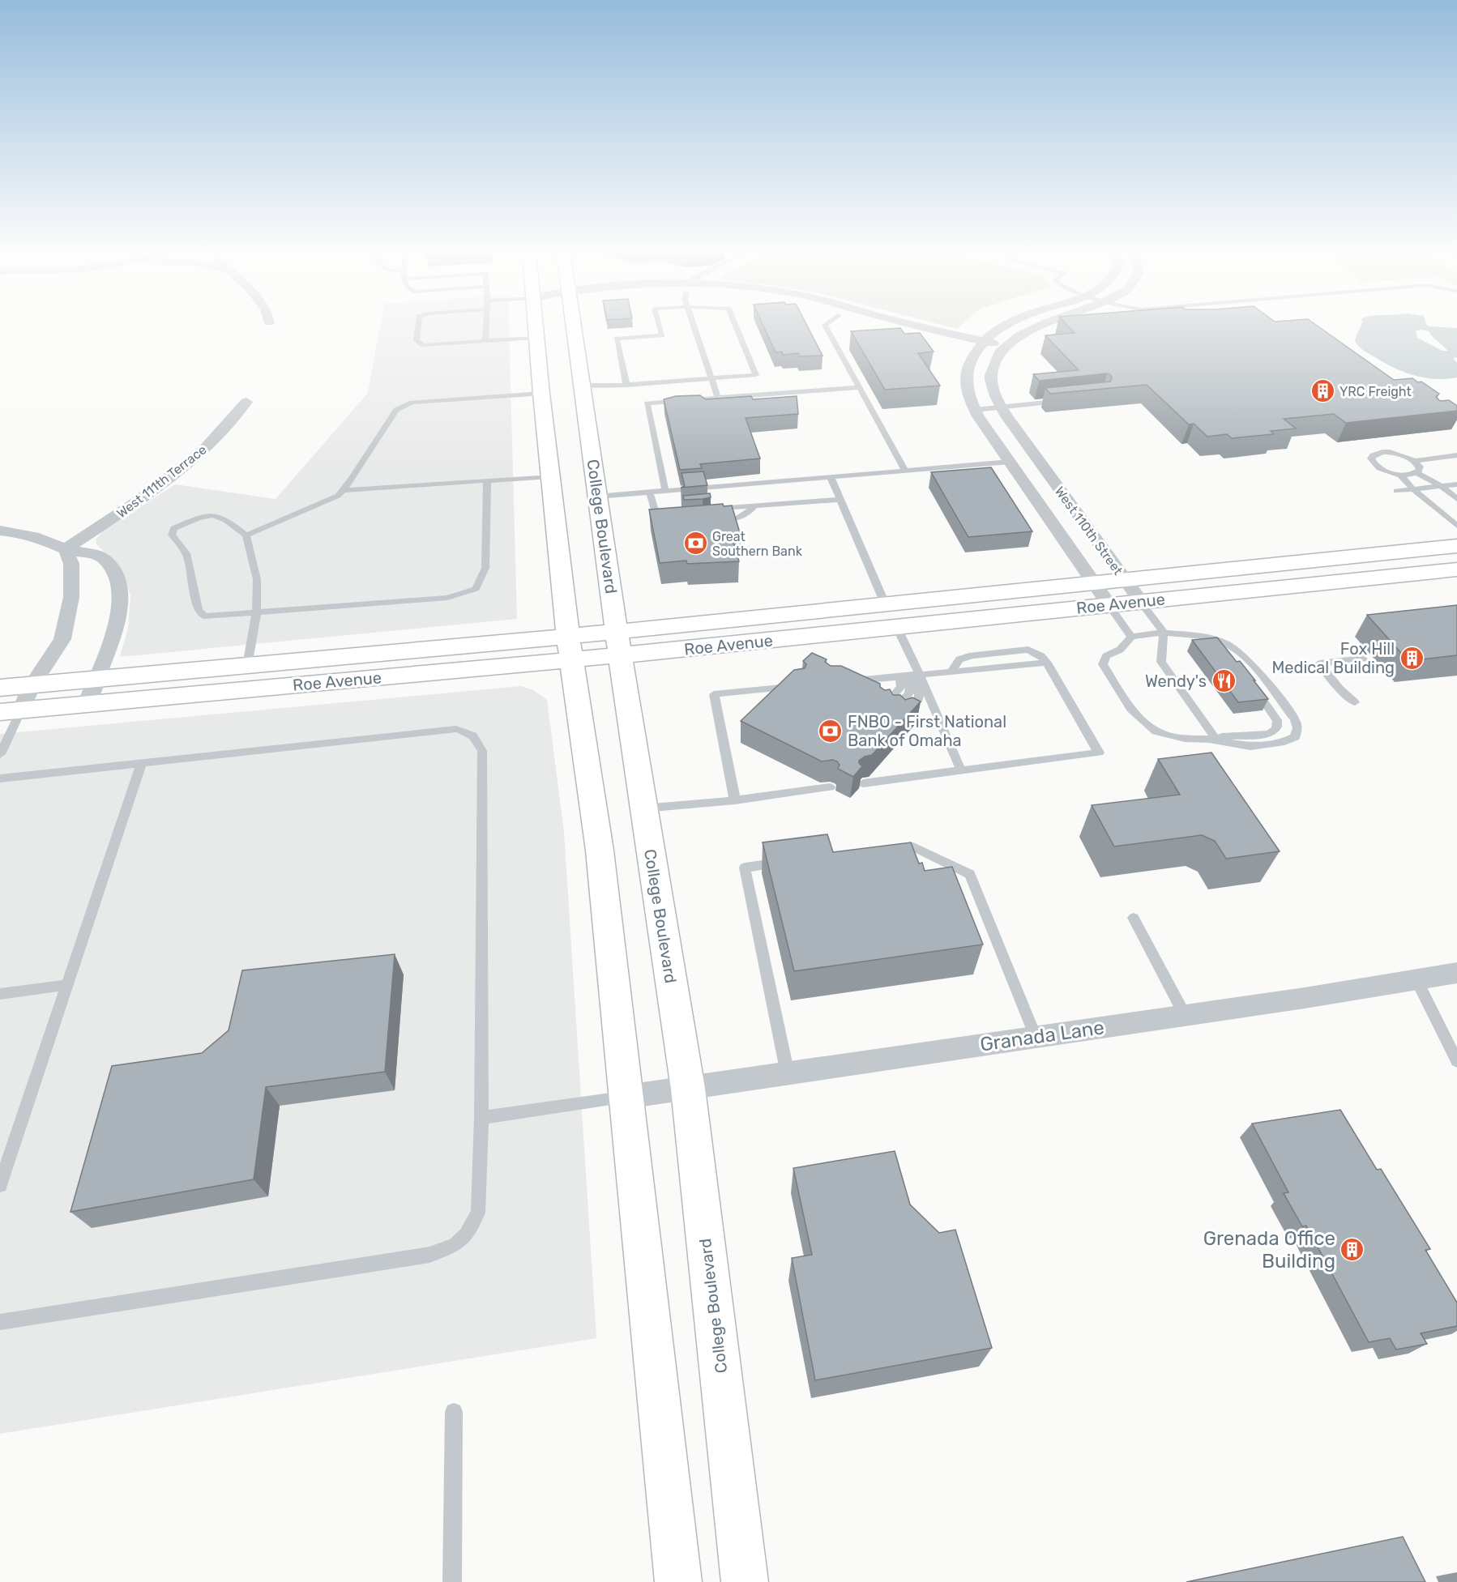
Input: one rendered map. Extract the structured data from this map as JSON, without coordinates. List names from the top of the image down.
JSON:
{
  "streets": {
    "main road": ["College Boulevard", "Roe Avenue"],
    "street": ["West 111th Terrace", "West 110th Street", "Granada Lane"]
  },
  "crossings": [
    ["College Boulevard", "Roe Avenue"],
    ["College Boulevard", "Granada Lane"],
    ["West 110th Street", "Roe Avenue"]
  ],
  "places": {
    "building": ["YRC Freight", "Fox Hill Medical Building", "Grenada Office Building"],
    "bank": ["Great Southern Bank", "FNBO - First National Bank of Omaha"],
    "restaurant": ["Wendy's"]
  }
}
